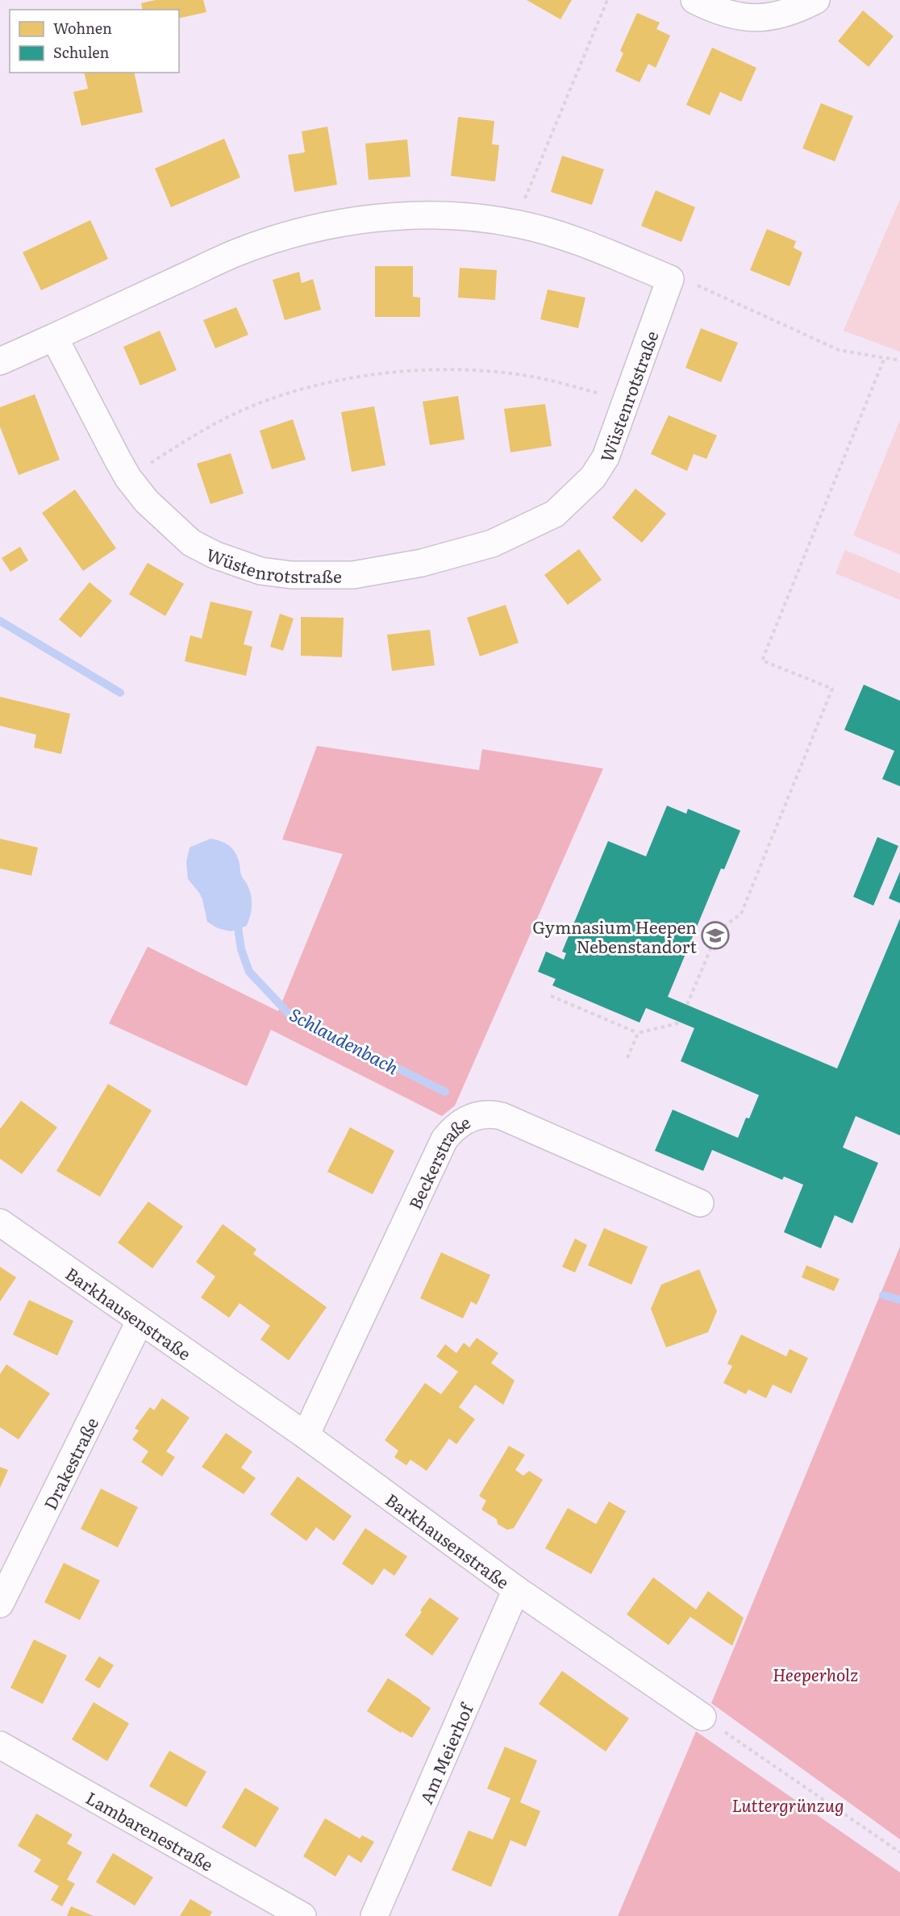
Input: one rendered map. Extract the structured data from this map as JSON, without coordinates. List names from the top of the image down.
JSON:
{
  "streets": {
    "street": [
      "Wüstenrotstraße",
      "Beckerstraße",
      "Barkhausenstraße",
      "Drakestraße",
      "Am Meierhof",
      "Lambarenestraße"
    ]
  },
  "crossings": [
    ["Beckerstraße", "Barkhausenstraße"],
    ["Barkhausenstraße", "Drakestraße"],
    ["Barkhausenstraße", "Am Meierhof"]
  ],
  "water": ["Schlaudenbach"],
  "parks": ["Heeperholz", "Luttergrünzug"],
  "places": {
    "school or university": ["Gymnasium Heepen Nebenstandort"]
  },
  "legend": ["Wohnen", "Schulen"]
}
